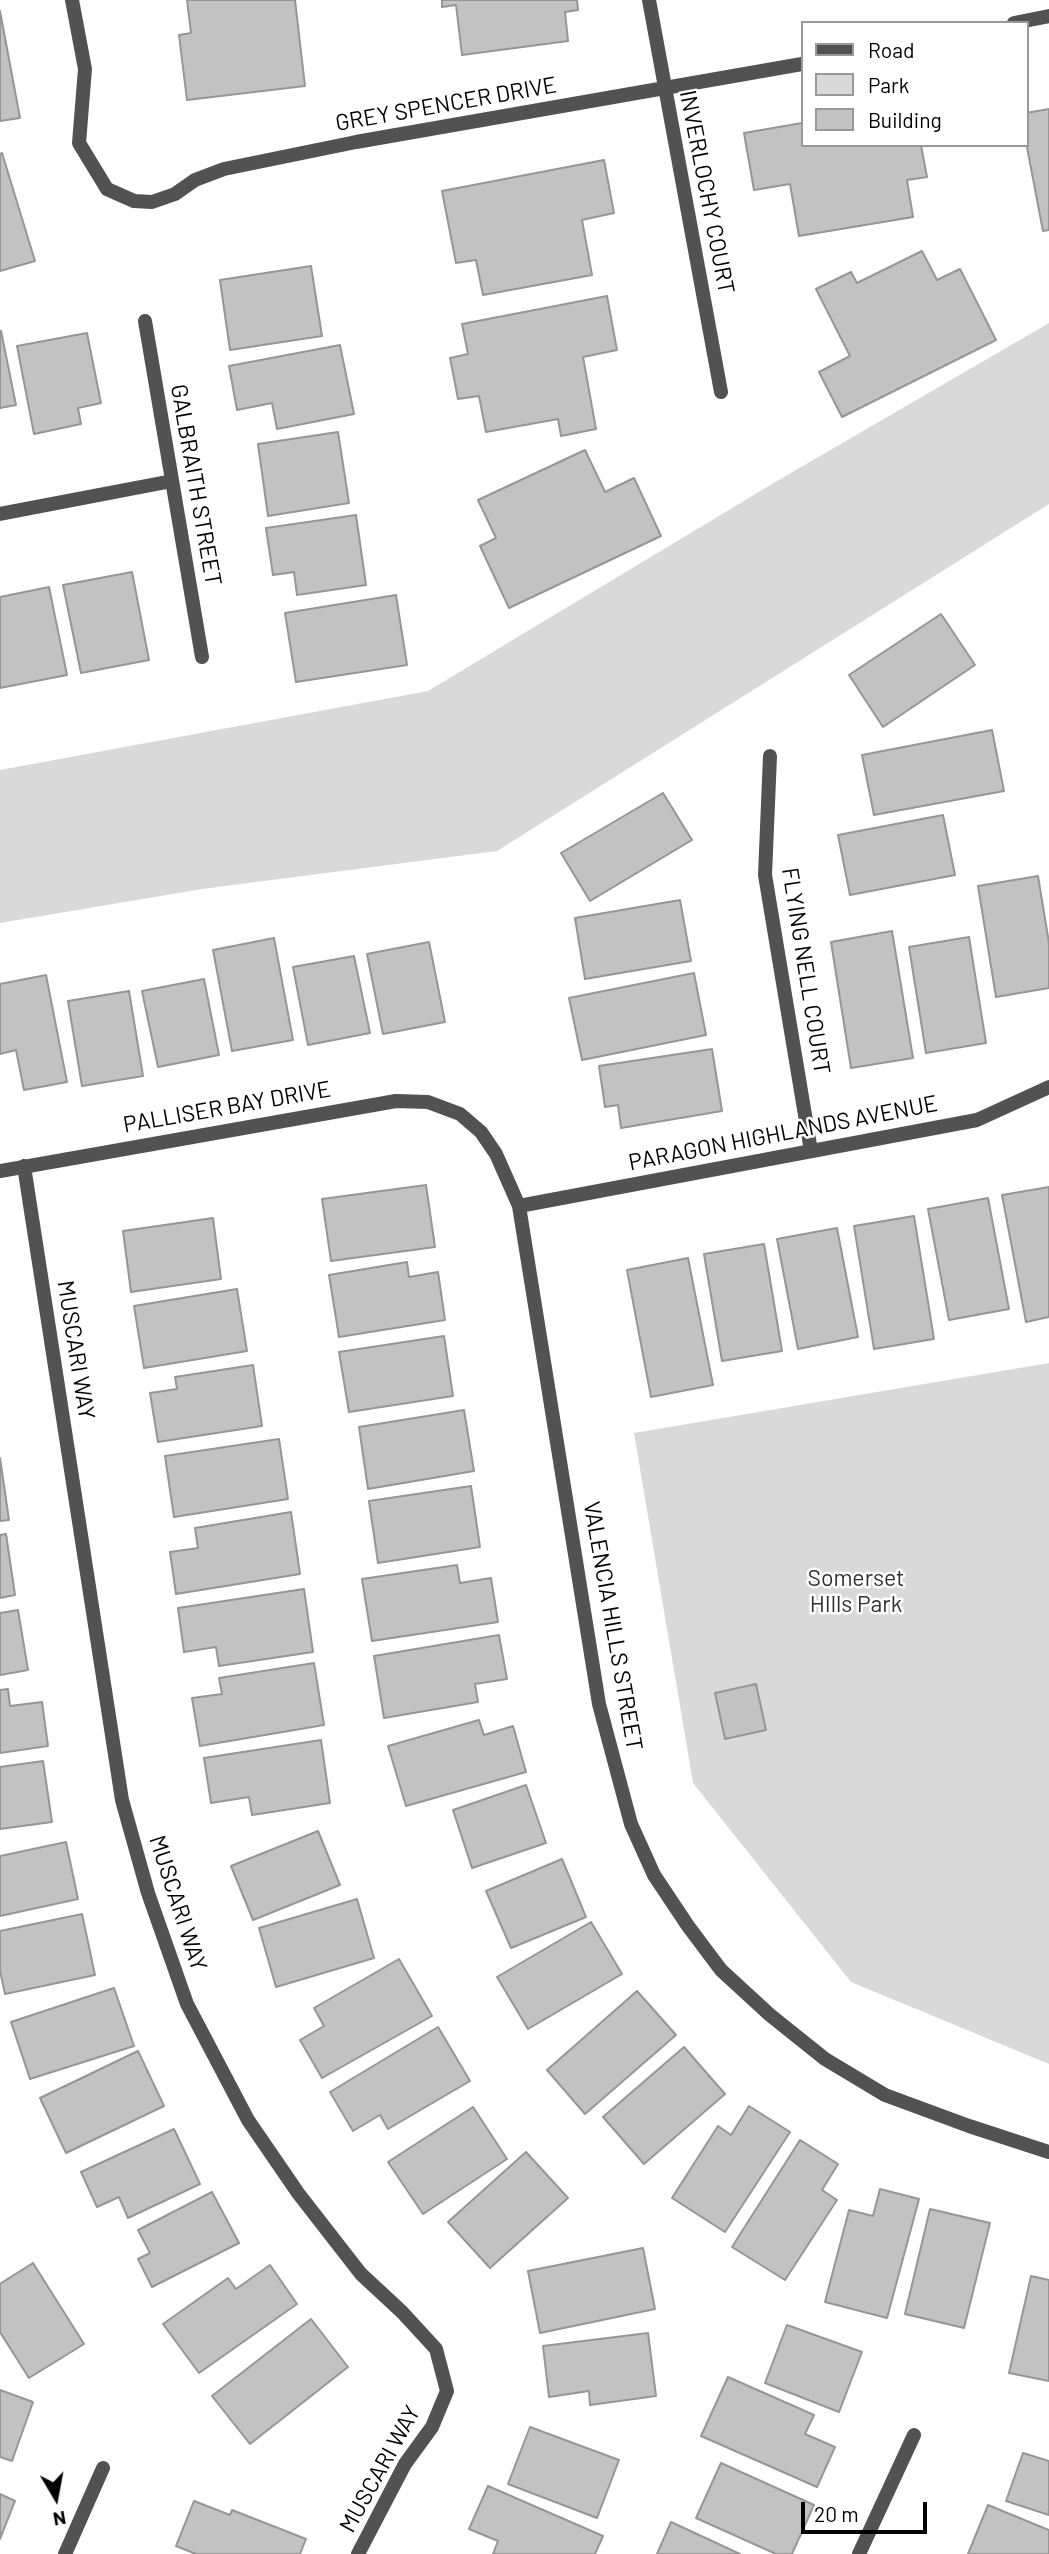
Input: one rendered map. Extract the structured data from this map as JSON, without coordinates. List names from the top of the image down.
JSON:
{
  "streets": {
    "street": [
      "GREY SPENCER DRIVE",
      "INVERLOCHY COURT",
      "GALBRAITH STREET",
      "FLYING NELL COURT",
      "PALLISER BAY DRIVE",
      "PARAGON HIGHLANDS AVENUE",
      "MUSCARI WAY",
      "VALENCIA HILLS STREET"
    ]
  },
  "crossings": [
    ["GREY SPENCER DRIVE", "INVERLOCHY COURT"],
    ["FLYING NELL COURT", "PARAGON HIGHLANDS AVENUE"],
    ["PALLISER BAY DRIVE", "MUSCARI WAY"],
    ["PALLISER BAY DRIVE", "VALENCIA HILLS STREET"],
    ["PARAGON HIGHLANDS AVENUE", "VALENCIA HILLS STREET"]
  ],
  "parks": ["Somerset HIlls Park"],
  "legend": ["Road", "Park", "Building"],
  "scale_bar": "20 m",
  "north": "bottom"
}
